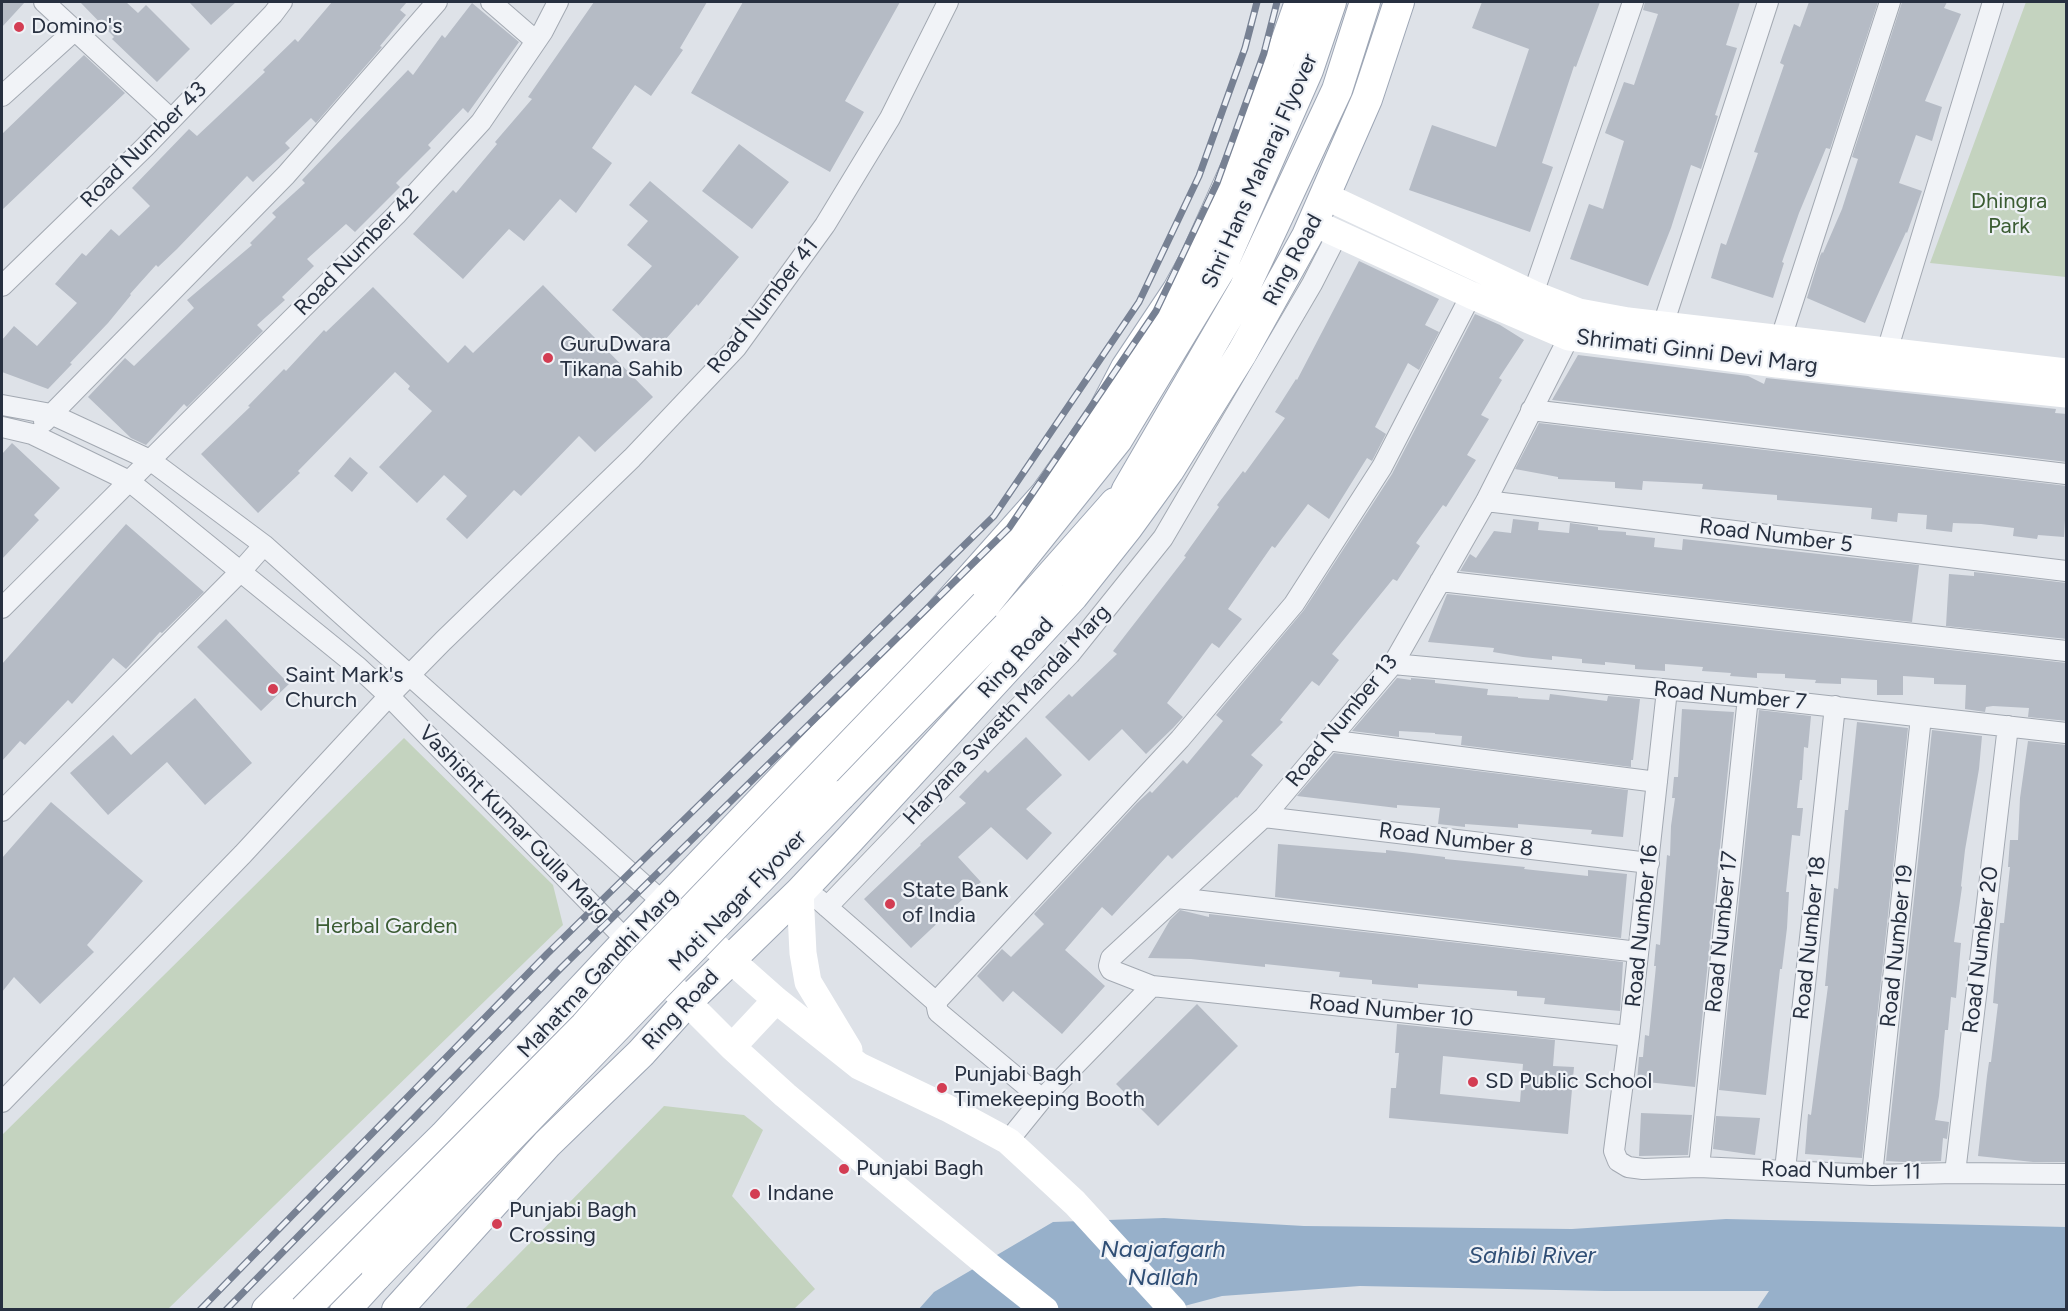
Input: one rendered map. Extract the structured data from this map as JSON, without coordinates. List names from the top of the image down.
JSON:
{
  "streets": {
    "main road": [
      "Shri Hans Maharaj Flyover",
      "Ring Road",
      "Moti Nagar Flyover",
      "Mahatma Gandhi Marg"
    ],
    "street": [
      "Road Number 43",
      "Road Number 42",
      "Road Number 41",
      "Shrimati Ginni Devi Marg",
      "Road Number 5",
      "Road Number 7",
      "Haryana Swasth Mandal Marg",
      "Road Number 13",
      "Vashisht Kumar Gulla Marg",
      "Road Number 8",
      "Road Number 16",
      "Road Number 17",
      "Road Number 18",
      "Road Number 19",
      "Road Number 20",
      "Road Number 10",
      "Road Number 11"
    ]
  },
  "crossings": [
    ["Shri Hans Maharaj Flyover", "Moti Nagar Flyover"],
    ["Road Number 42", "Vashisht Kumar Gulla Marg"],
    ["Ring Road", "Shrimati Ginni Devi Marg"],
    ["Ring Road", "Haryana Swasth Mandal Marg"],
    ["Road Number 41", "Vashisht Kumar Gulla Marg"],
    ["Shrimati Ginni Devi Marg", "Haryana Swasth Mandal Marg"],
    ["Shrimati Ginni Devi Marg", "Road Number 13"],
    ["Road Number 5", "Road Number 13"],
    ["Road Number 7", "Road Number 13"],
    ["Road Number 7", "Road Number 16"],
    ["Road Number 7", "Road Number 17"],
    ["Road Number 7", "Road Number 18"],
    ["Road Number 7", "Road Number 19"],
    ["Road Number 7", "Road Number 20"],
    ["Road Number 13", "Road Number 8"],
    ["Road Number 13", "Road Number 10"],
    ["Vashisht Kumar Gulla Marg", "Mahatma Gandhi Marg"],
    ["Road Number 8", "Road Number 16"],
    ["Road Number 16", "Road Number 10"],
    ["Road Number 16", "Road Number 11"],
    ["Road Number 17", "Road Number 11"],
    ["Road Number 18", "Road Number 11"],
    ["Road Number 19", "Road Number 11"],
    ["Road Number 20", "Road Number 11"]
  ],
  "water": ["Naajafgarh Nallah", "Sahibi River"],
  "parks": ["Dhingra Park", "Herbal Garden"],
  "places": [
    "Domino's",
    "GuruDwara Tikana Sahib",
    "Saint Mark's Church",
    "State Bank of India",
    "SD Public School",
    "Punjabi Bagh Timekeeping Booth",
    "Punjabi Bagh",
    "Indane",
    "Punjabi Bagh Crossing"
  ]
}
